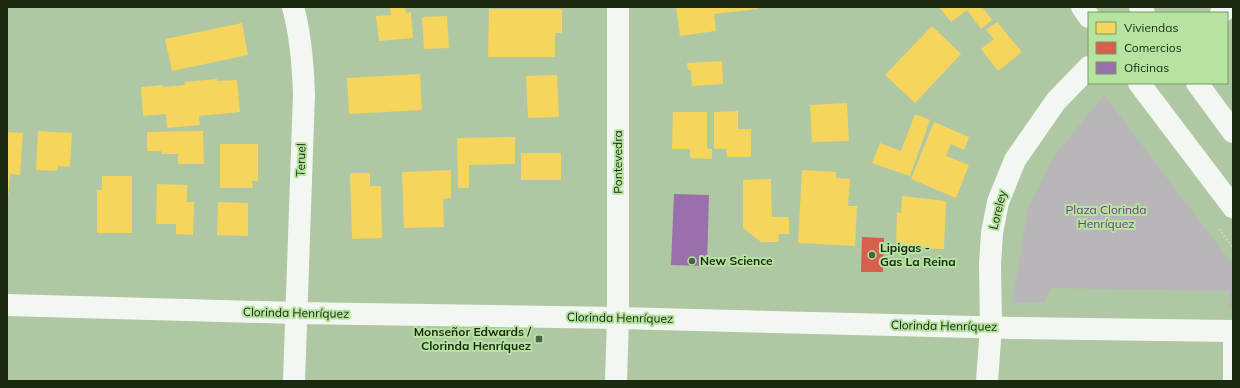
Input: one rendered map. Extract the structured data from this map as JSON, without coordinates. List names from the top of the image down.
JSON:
{
  "streets": {
    "street": [
      "Teruel",
      "Pontevedra",
      "Loreley",
      "Clorinda Henríquez"
    ]
  },
  "crossings": [
    ["Teruel", "Clorinda Henríquez"],
    ["Pontevedra", "Clorinda Henríquez"],
    ["Loreley", "Clorinda Henríquez"]
  ],
  "parks": ["Plaza Clorinda Henríquez"],
  "places": {
    "other": ["Lipigas - Gas La Reina", "New Science"],
    "transit": ["Monseñor Edwards / Clorinda Henríquez"]
  },
  "legend": ["Viviendas", "Comercios", "Oficinas"]
}
